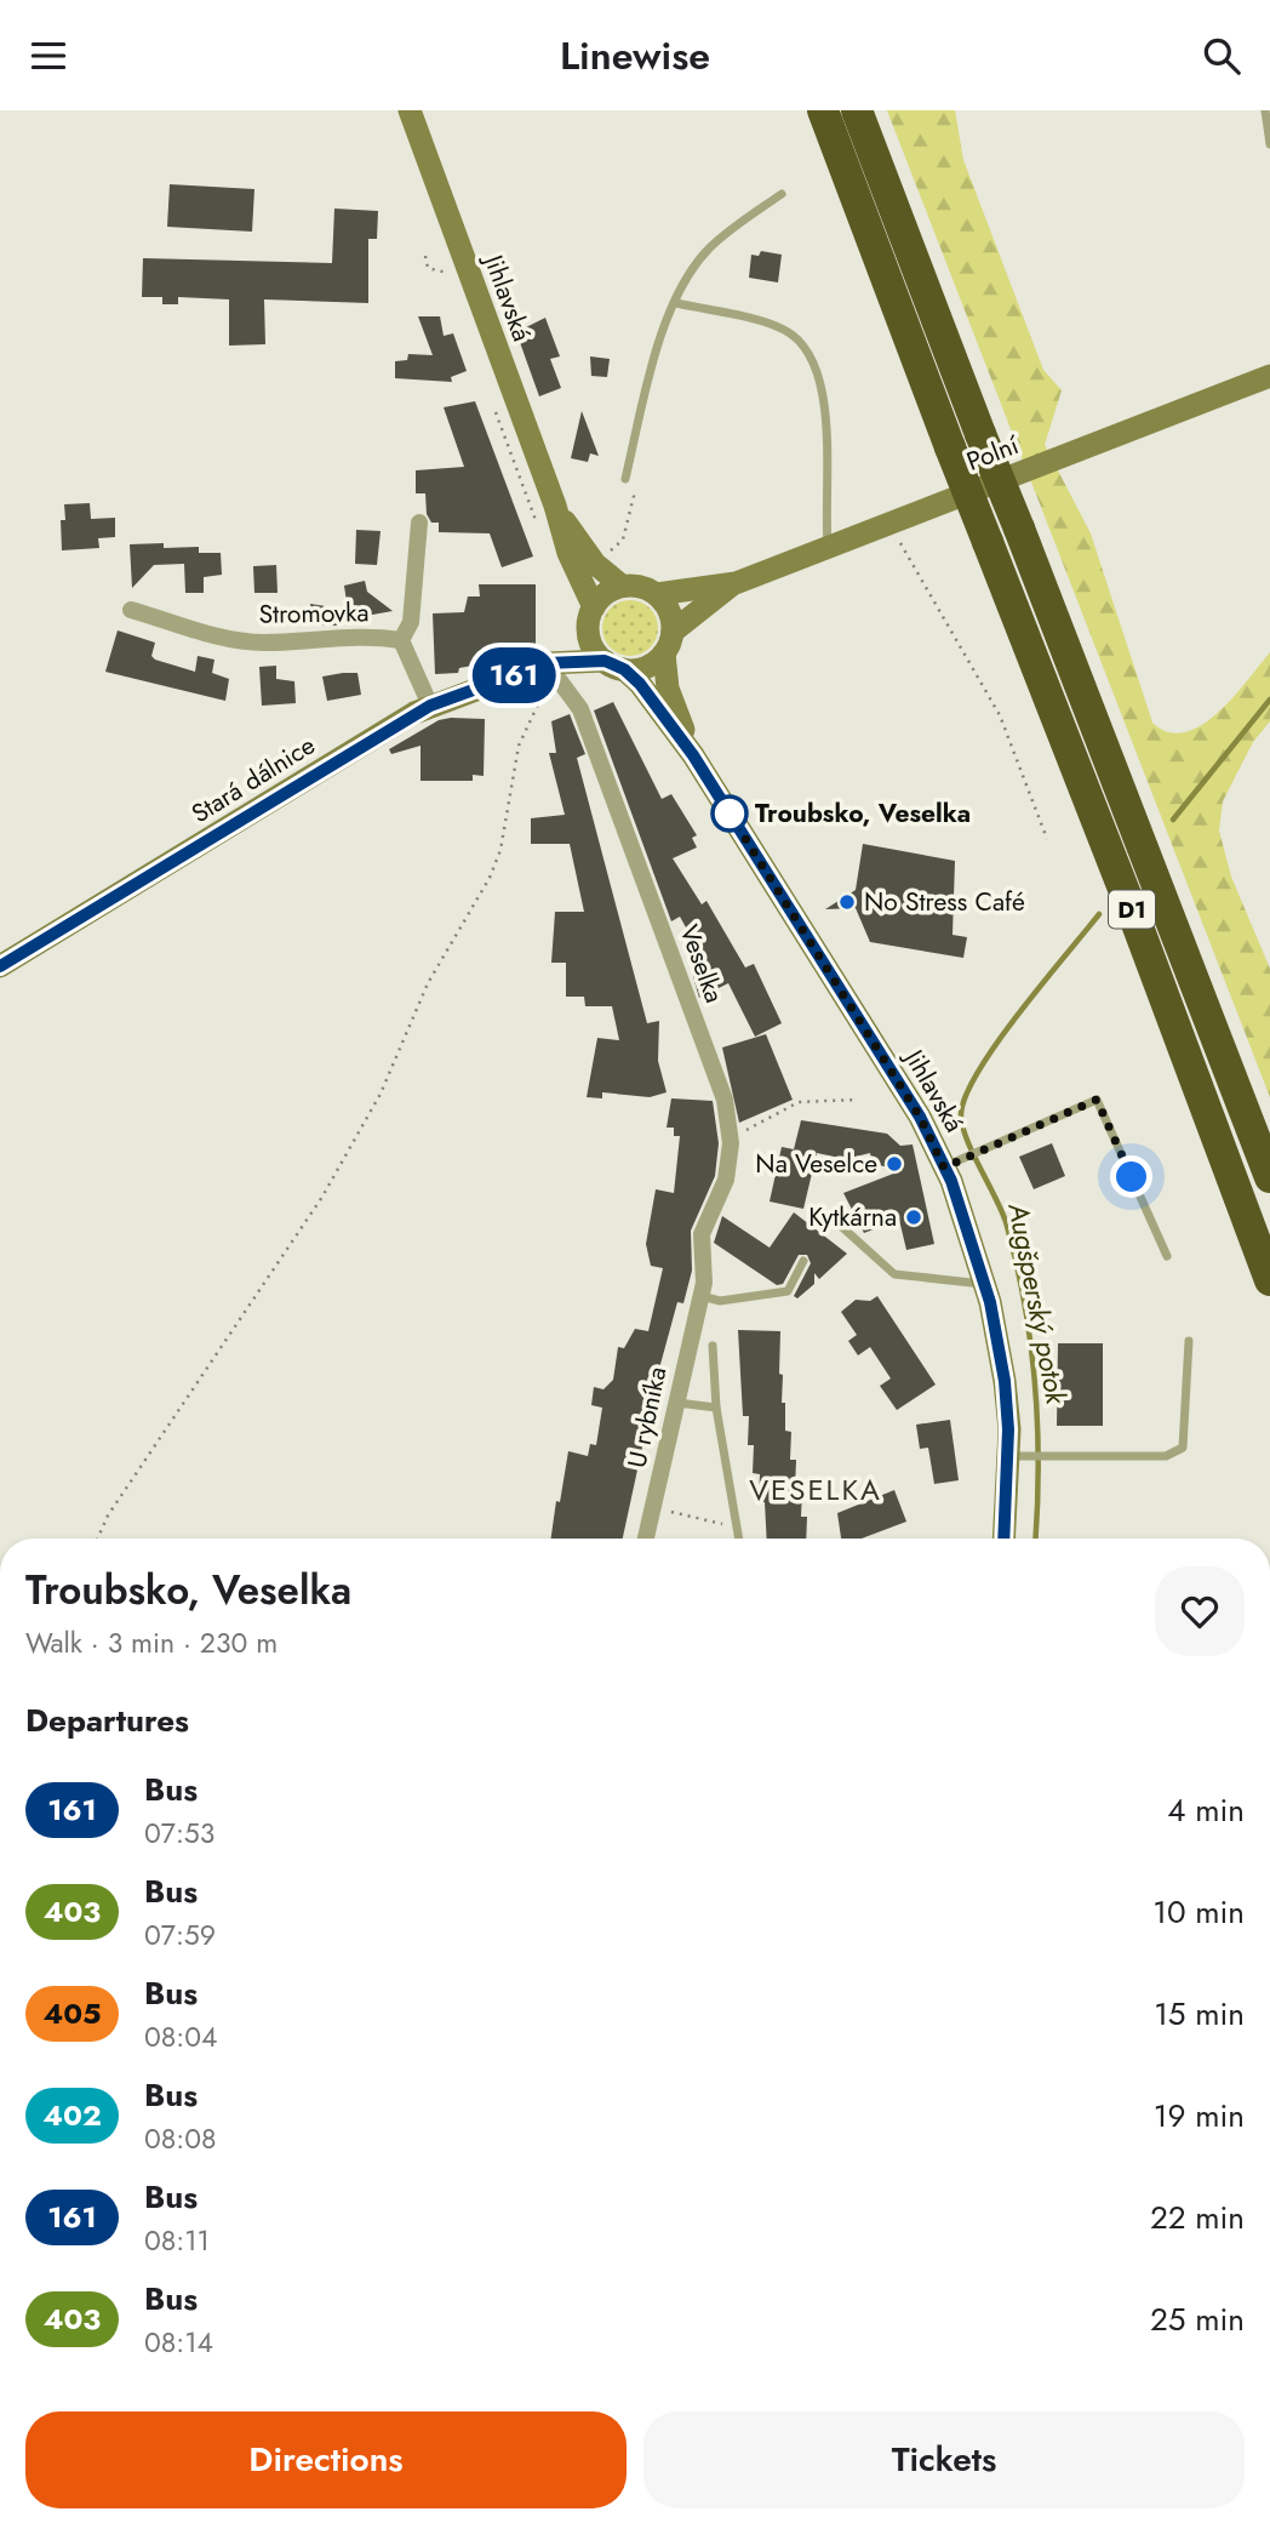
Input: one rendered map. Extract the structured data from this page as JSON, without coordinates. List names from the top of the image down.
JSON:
{
  "streets": {
    "highway": ["D1"],
    "main road": ["Jihlavská", "Polní", "Stará dálnice"],
    "street": ["Stromovka", "Veselka", "U rybníka"]
  },
  "crossings": [
    ["Jihlavská", "Polní"],
    ["Jihlavská", "Stará dálnice"],
    ["Polní", "Stará dálnice"],
    ["Stromovka", "Stará dálnice"],
    ["Stará dálnice", "Veselka"],
    ["Veselka", "U rybníka"]
  ],
  "districts": ["VESELKA"],
  "water": ["Augšperský potok"],
  "places": [
    "Troubsko, Veselka",
    "No Stress Café",
    "Na Veselce",
    "Kytkárna"
  ],
  "lines": ["bus line 161"],
  "page": {
    "header": "Linewise",
    "on_map": "161",
    "heading": [
      ["Troubsko, Veselka", "Walk · 3 min · 230 m"],
      "Departures"
    ],
    "list": [
      {
        "mark": "161",
        "name": "Bus",
        "note": "07:53",
        "value": "4 min"
      },
      {
        "mark": "403",
        "name": "Bus",
        "note": "07:59",
        "value": "10 min"
      },
      {
        "mark": "405",
        "name": "Bus",
        "note": "08:04",
        "value": "15 min"
      },
      {
        "mark": "402",
        "name": "Bus",
        "note": "08:08",
        "value": "19 min"
      },
      {
        "mark": "161",
        "name": "Bus",
        "note": "08:11",
        "value": "22 min"
      },
      {
        "mark": "403",
        "name": "Bus",
        "note": "08:14",
        "value": "25 min"
      }
    ],
    "buttons": ["Directions", "Tickets"]
  }
}
